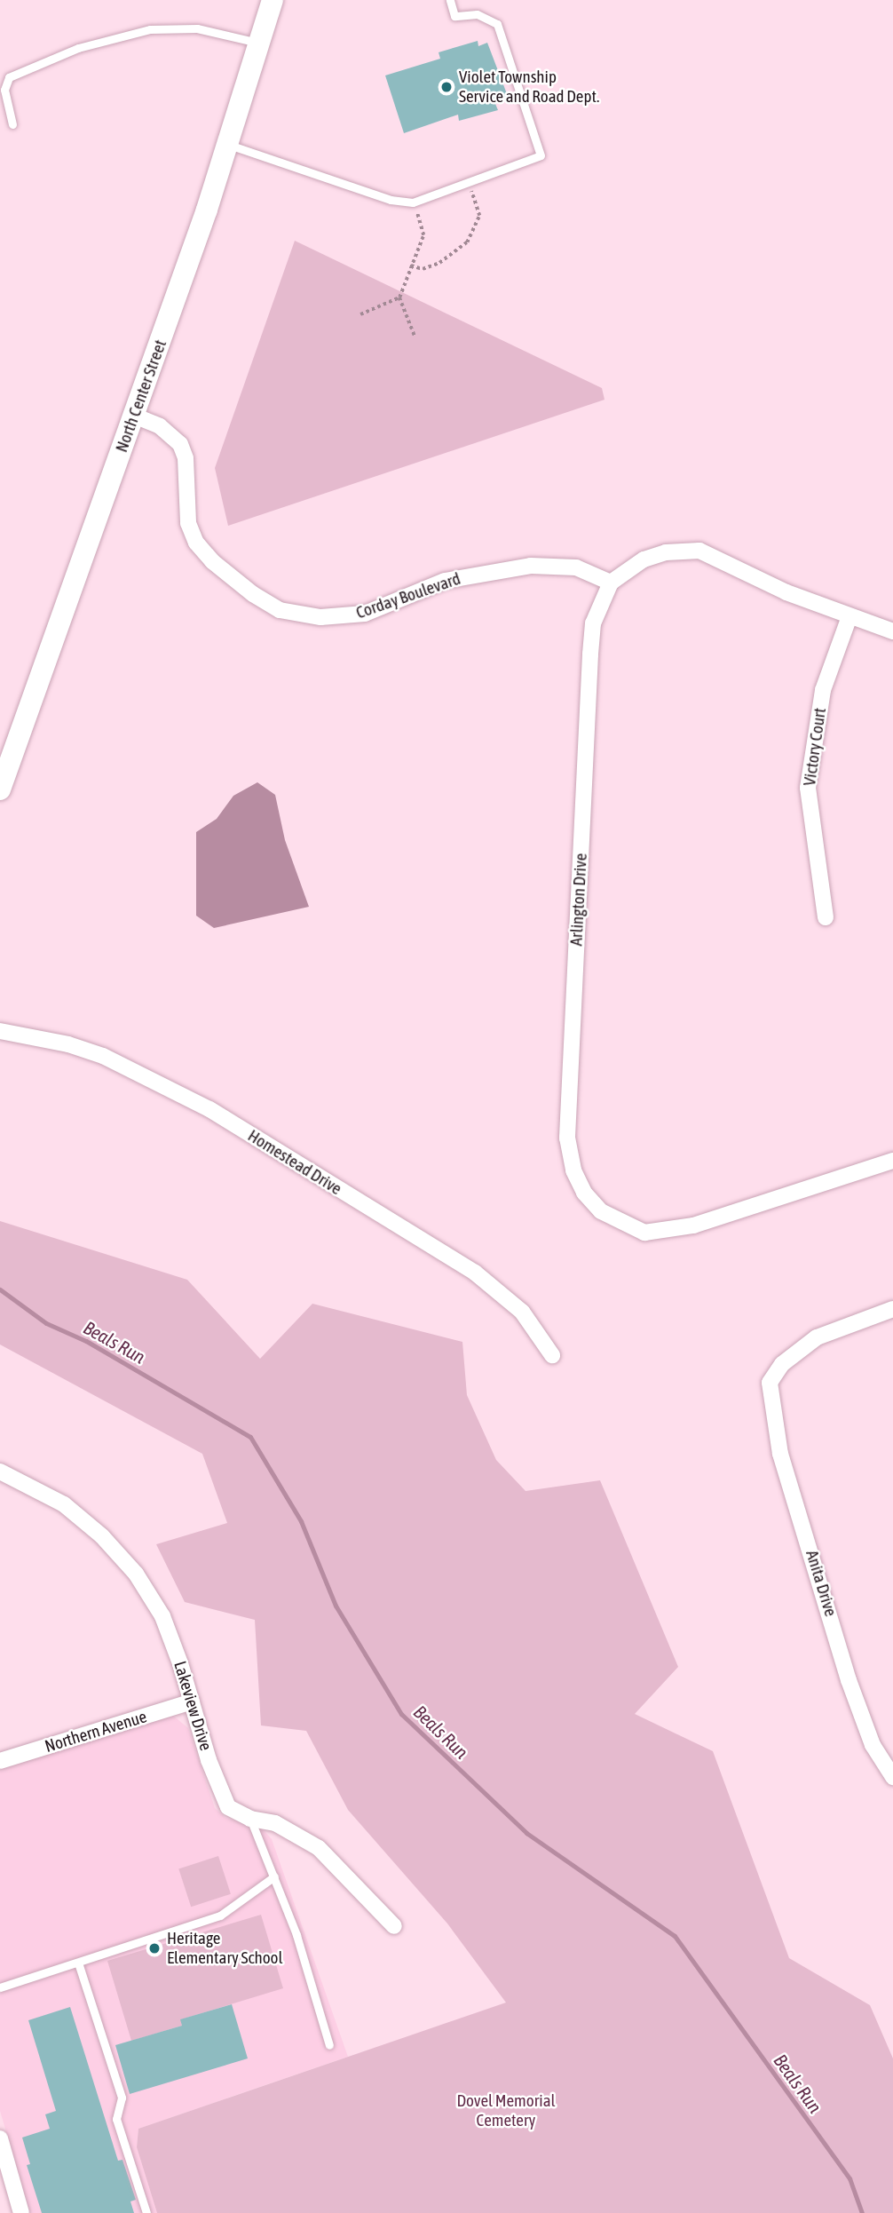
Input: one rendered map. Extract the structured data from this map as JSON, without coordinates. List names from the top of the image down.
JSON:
{
  "streets": {
    "main road": ["North Center Street"],
    "street": [
      "Corday Boulevard",
      "Victory Court",
      "Arlington Drive",
      "Homestead Drive",
      "Anita Drive",
      "Lakeview Drive",
      "Northern Avenue"
    ]
  },
  "crossings": [
    ["North Center Street", "Corday Boulevard"],
    ["Corday Boulevard", "Arlington Drive"],
    ["Lakeview Drive", "Northern Avenue"]
  ],
  "water": ["Beals Run"],
  "parks": ["Dovel Memorial Cemetery"],
  "places": ["Violet Township Service and Road Dept.", "Heritage Elementary School"]
}
